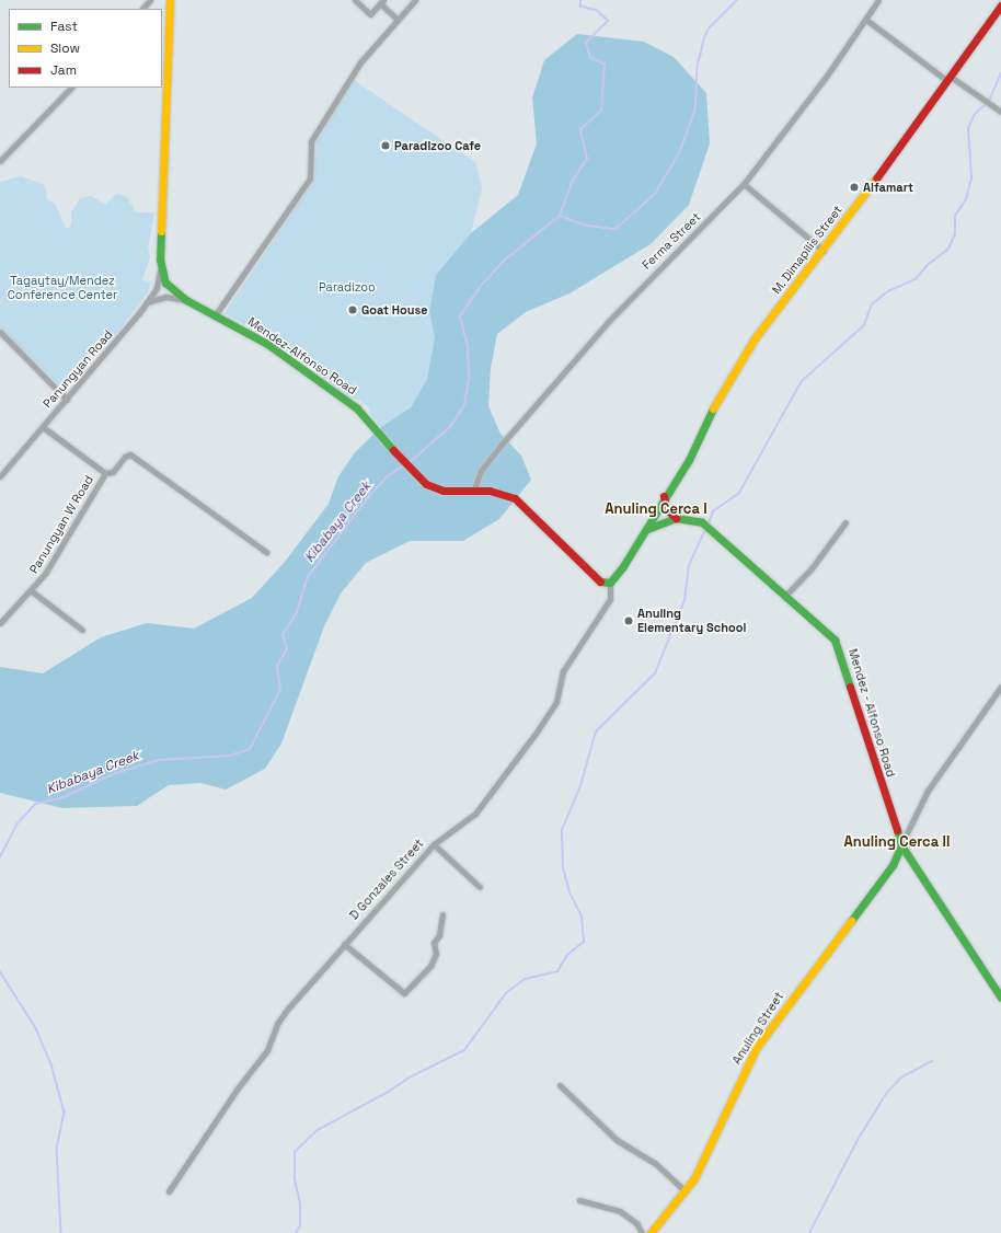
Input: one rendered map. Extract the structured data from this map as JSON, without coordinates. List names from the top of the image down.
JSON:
{
  "streets": {
    "main road": [
      "M. Dimapilis Street",
      "Mendez-Alfonso Road",
      "Mendez - Alfonso Road",
      "Anuling Street"
    ],
    "street": [
      "Ferma Street",
      "Panungyan Road",
      "Panungyan W Road",
      "D Gonzales Street"
    ]
  },
  "crossings": [
    ["Ferma Street", "Mendez-Alfonso Road"],
    ["Mendez-Alfonso Road", "Panungyan Road"],
    ["Mendez-Alfonso Road", "D Gonzales Street"],
    ["Panungyan Road", "Panungyan W Road"],
    ["Mendez - Alfonso Road", "Anuling Street"]
  ],
  "districts": ["Anuling Cerca I", "Anuling Cerca II"],
  "water": ["Kibabaya Creek"],
  "parks": ["Tagaytay/Mendez Conference Center", "Paradizoo"],
  "places": [
    "Paradizoo Cafe",
    "Alfamart",
    "Goat House",
    "Anuling Elementary School"
  ],
  "legend": ["Fast", "Slow", "Jam"]
}
